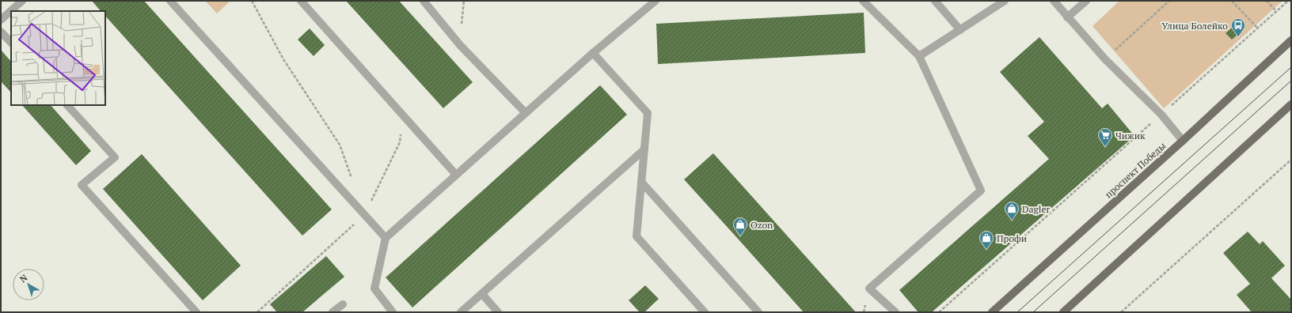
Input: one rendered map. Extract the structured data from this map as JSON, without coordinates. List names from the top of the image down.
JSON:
{
  "streets": {
    "main road": ["проспект Победы"]
  },
  "places": {
    "bus stop": ["Улица Болейко"],
    "supermarket": ["Чижик"],
    "shop": ["Dagler", "Ozon", "Профи"]
  },
  "north": "top left"
}
